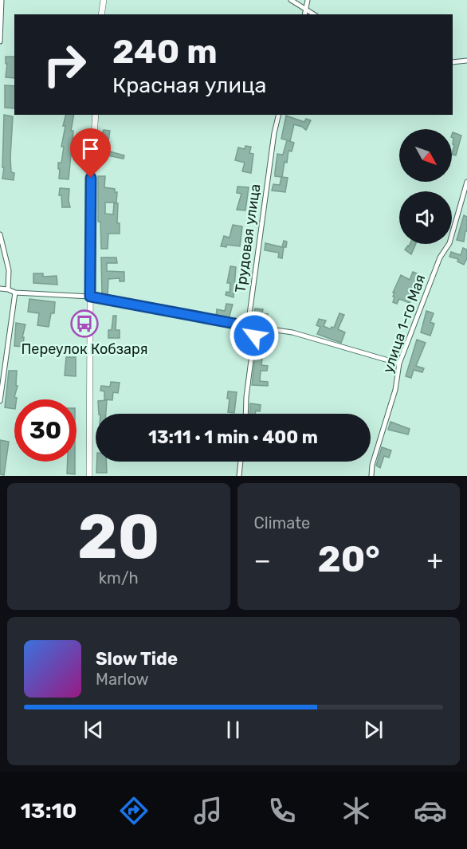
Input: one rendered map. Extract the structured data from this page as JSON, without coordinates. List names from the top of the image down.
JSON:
{
  "streets": {
    "street": ["Трудовая улица", "улица 1-го Мая"]
  },
  "places": {
    "bus stop": ["Переулок Кобзаря"]
  },
  "north": "bottom right",
  "page": {
    "turn": ["240 m", "Красная улица"],
    "limit": "30",
    "trip": "13:11 · 1 min · 400 m",
    "tile": [
      ["20", "km/h"],
      "Climate"
    ],
    "heat": ["−", "20°", "+"],
    "song": ["Slow Tide", "Marlow"],
    "tabs": "13:10"
  }
}
